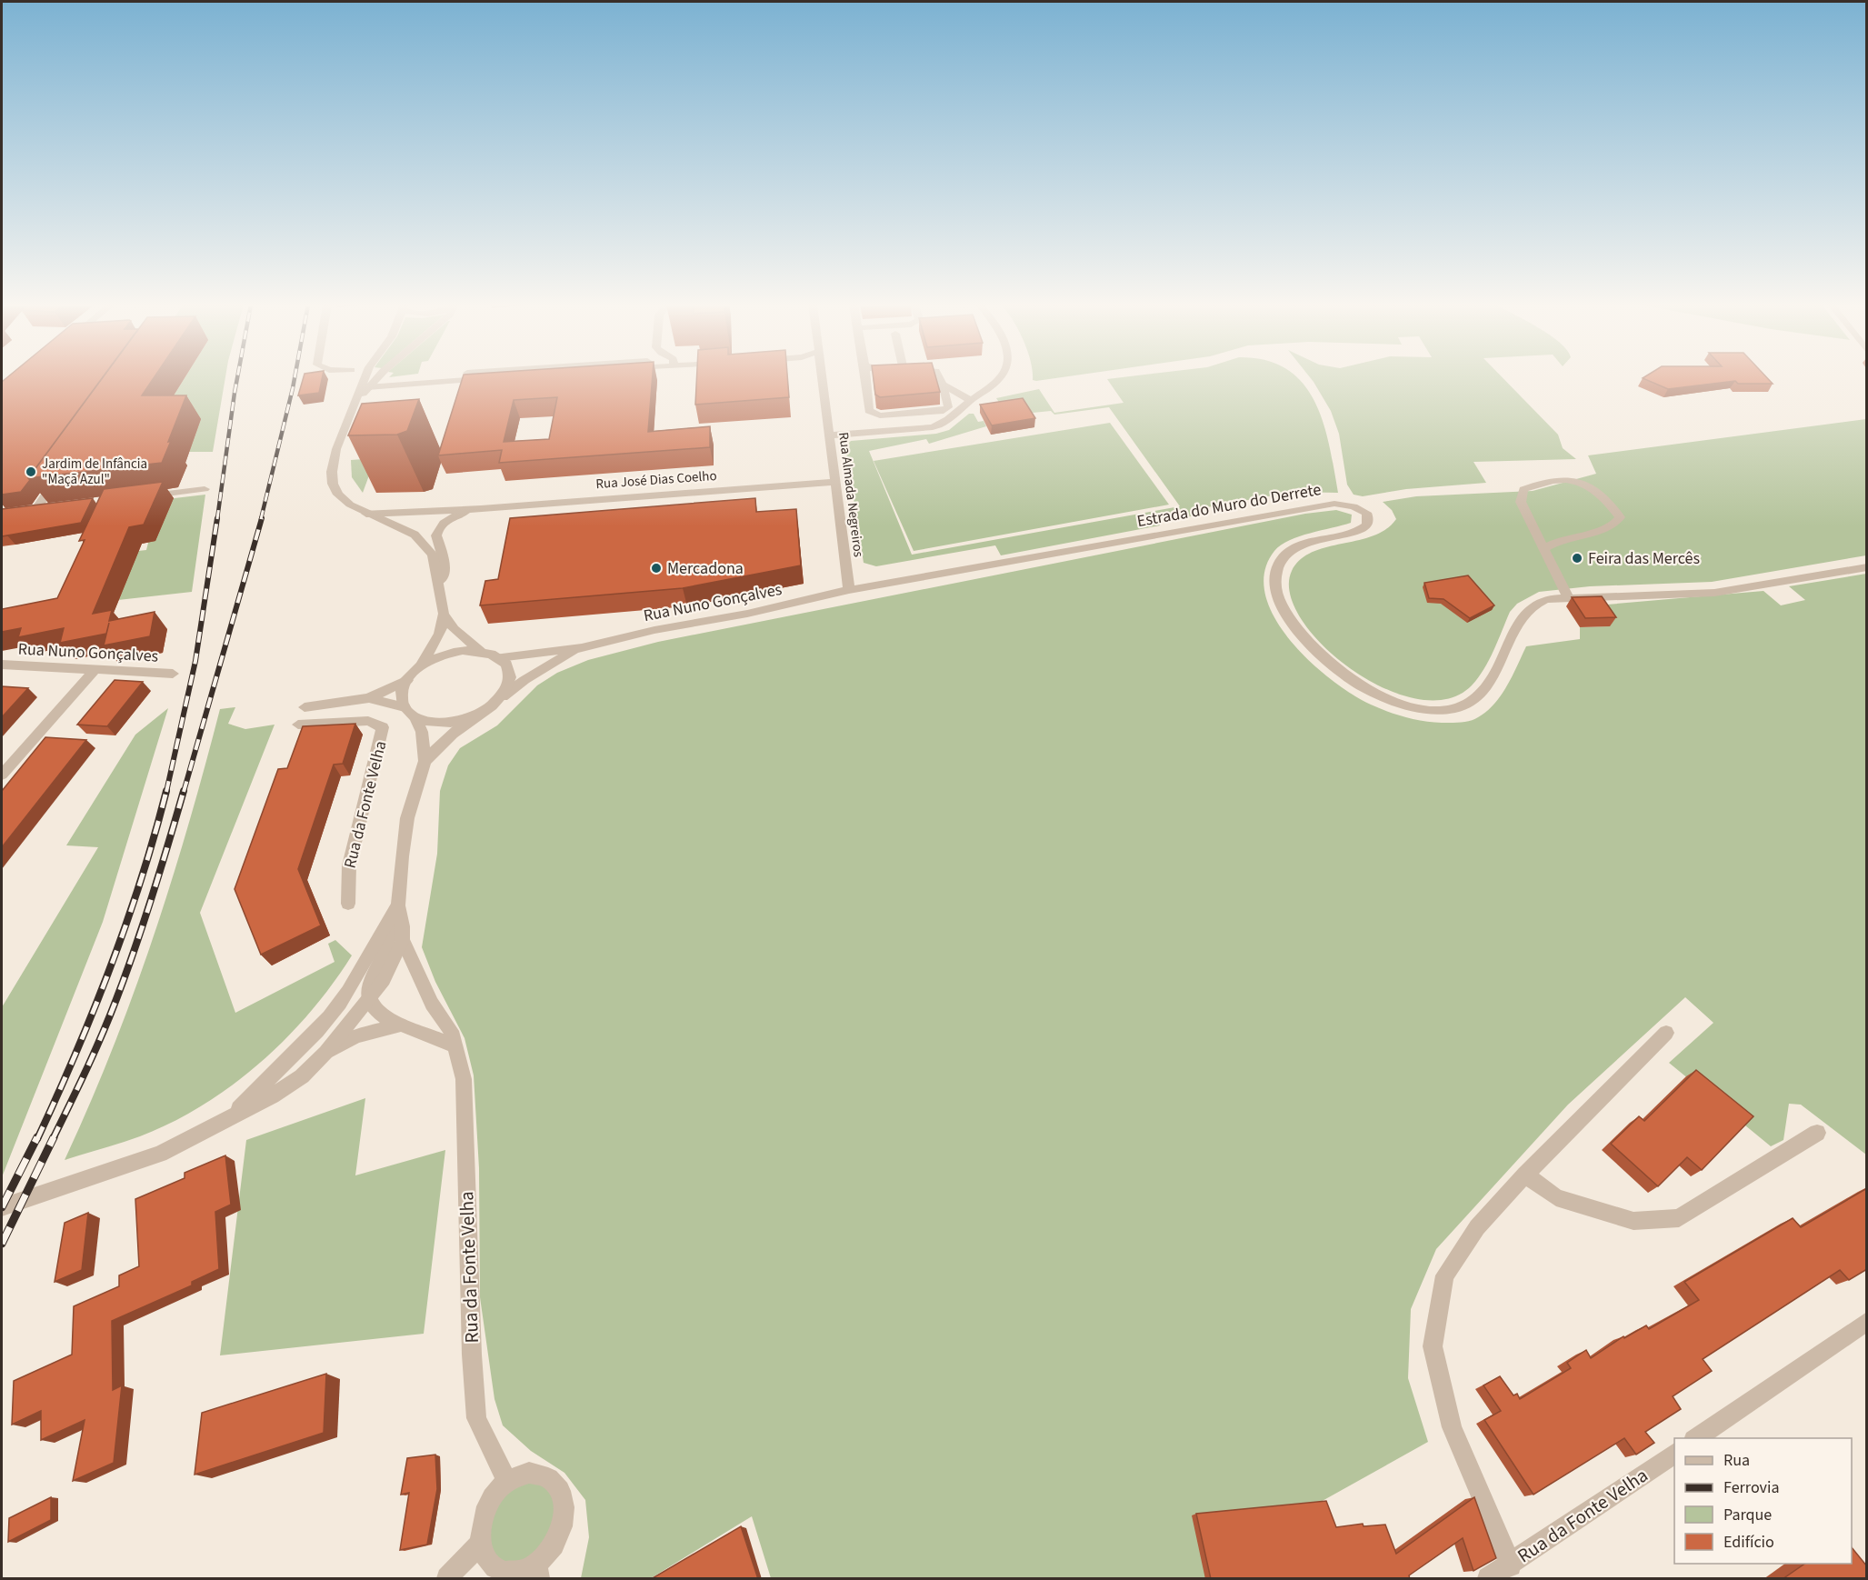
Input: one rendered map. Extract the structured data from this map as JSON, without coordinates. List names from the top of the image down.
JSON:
{
  "streets": {
    "street": [
      "Rua José Dias Coelho",
      "Rua Almada Negreiros",
      "Estrada do Muro do Derrete",
      "Rua Nuno Gonçalves",
      "Rua da Fonte Velha"
    ]
  },
  "crossings": [
    ["Rua José Dias Coelho", "Rua Almada Negreiros"],
    ["Rua Almada Negreiros", "Estrada do Muro do Derrete"],
    ["Rua Almada Negreiros", "Rua Nuno Gonçalves"],
    ["Estrada do Muro do Derrete", "Rua Nuno Gonçalves"],
    ["Rua Nuno Gonçalves", "Rua da Fonte Velha"]
  ],
  "places": ["Jardim de Infância \"Maçã Azul\"", "Feira das Mercês", "Mercadona"],
  "legend": [
    "Rua",
    "Ferrovia",
    "Parque",
    "Edifício"
  ]
}
